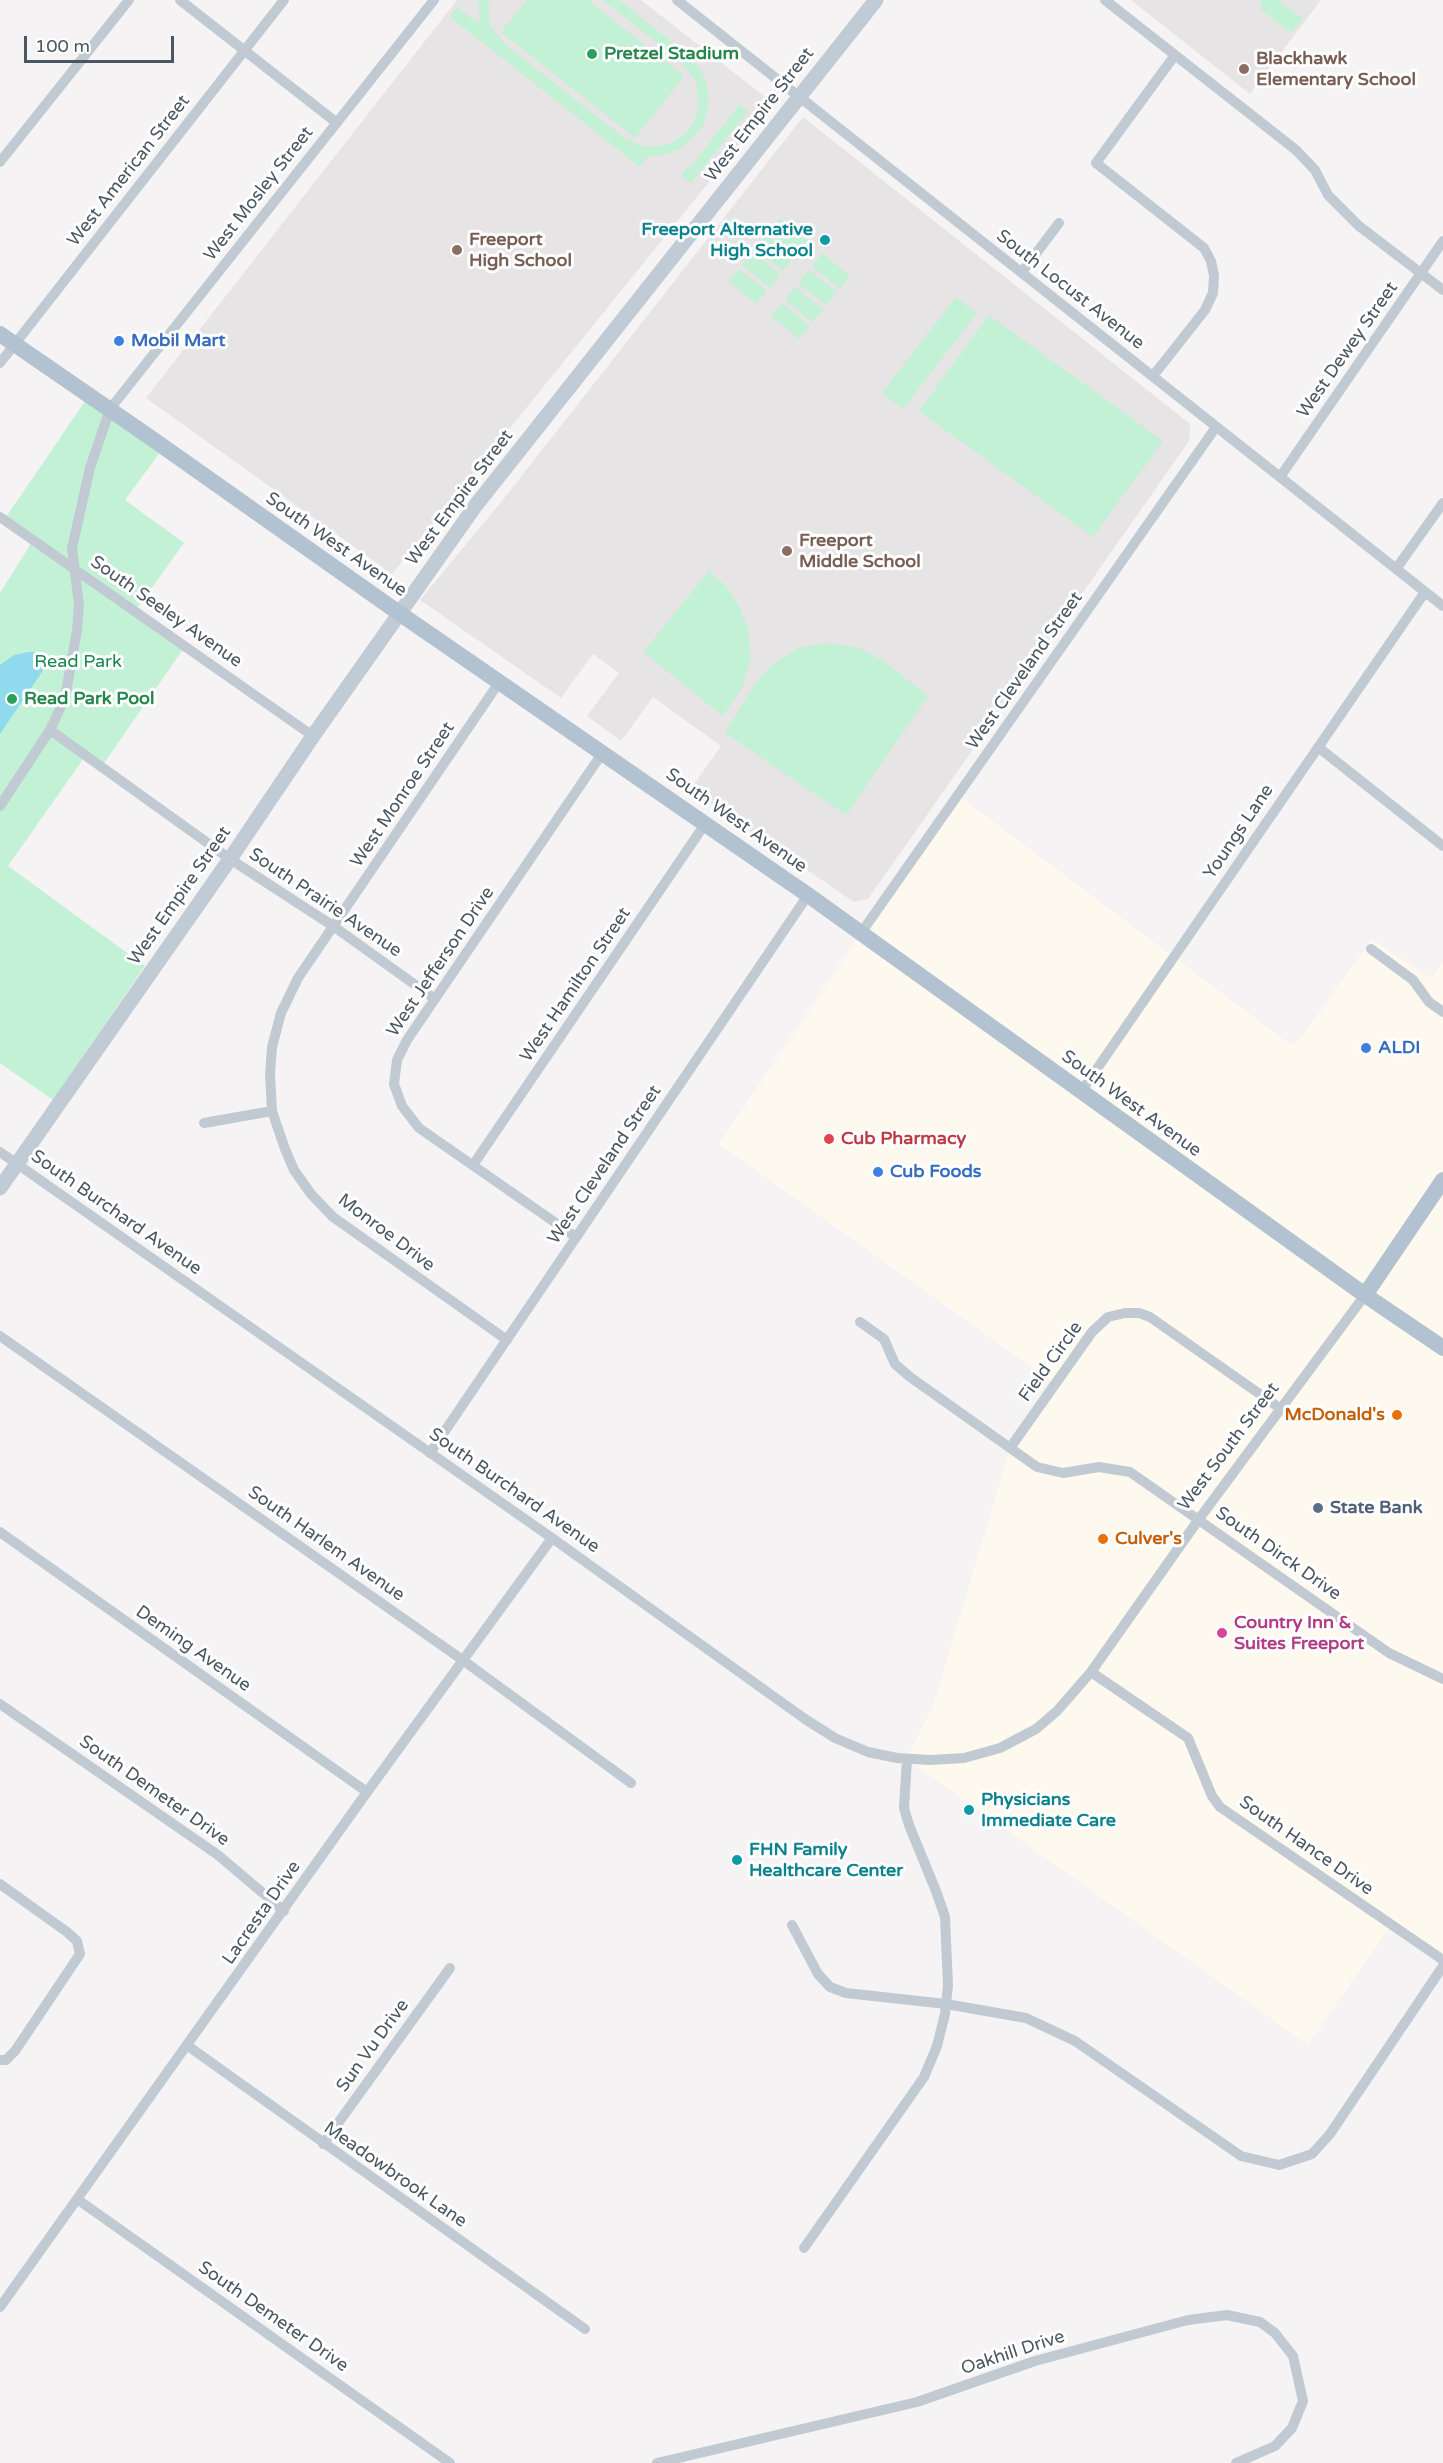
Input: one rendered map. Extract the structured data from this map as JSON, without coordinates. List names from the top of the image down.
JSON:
{
  "streets": {
    "main road": ["West Empire Street", "South West Avenue", "West South Street"],
    "street": [
      "West American Street",
      "West Mosley Street",
      "South Locust Avenue",
      "West Dewey Street",
      "South Seeley Avenue",
      "West Cleveland Street",
      "West Monroe Street",
      "Youngs Lane",
      "South Prairie Avenue",
      "West Jefferson Drive",
      "West Hamilton Street",
      "South Burchard Avenue",
      "Monroe Drive",
      "Field Circle",
      "South Harlem Avenue",
      "South Dirck Drive",
      "Deming Avenue",
      "South Demeter Drive",
      "South Hance Drive",
      "Lacresta Drive",
      "Sun Vu Drive",
      "Meadowbrook Lane",
      "Oakhill Drive"
    ]
  },
  "crossings": [
    ["West Empire Street", "South Locust Avenue"],
    ["West Empire Street", "South West Avenue"],
    ["West Empire Street", "South Seeley Avenue"],
    ["West Empire Street", "South Prairie Avenue"],
    ["West Empire Street", "South Burchard Avenue"],
    ["West American Street", "South West Avenue"],
    ["West Mosley Street", "South West Avenue"],
    ["West Mosley Street", "South Seeley Avenue"],
    ["West Mosley Street", "South Prairie Avenue"],
    ["South Locust Avenue", "West Dewey Street"],
    ["South Locust Avenue", "West Cleveland Street"],
    ["South Locust Avenue", "Youngs Lane"],
    ["South West Avenue", "West Cleveland Street"],
    ["South West Avenue", "West Monroe Street"],
    ["South West Avenue", "Youngs Lane"],
    ["South West Avenue", "West Jefferson Drive"],
    ["South West Avenue", "West Hamilton Street"],
    ["South West Avenue", "West South Street"],
    ["West Cleveland Street", "West Jefferson Drive"],
    ["West Cleveland Street", "South Burchard Avenue"],
    ["West Cleveland Street", "Monroe Drive"],
    ["West Monroe Street", "South Prairie Avenue"],
    ["West Monroe Street", "Monroe Drive"],
    ["South Prairie Avenue", "West Jefferson Drive"],
    ["South Prairie Avenue", "Monroe Drive"],
    ["West Jefferson Drive", "West Hamilton Street"],
    ["South Burchard Avenue", "West South Street"],
    ["South Burchard Avenue", "Lacresta Drive"],
    ["Field Circle", "West South Street"],
    ["Field Circle", "South Dirck Drive"],
    ["West South Street", "South Dirck Drive"],
    ["West South Street", "South Hance Drive"],
    ["South Harlem Avenue", "Lacresta Drive"],
    ["Deming Avenue", "Lacresta Drive"],
    ["South Demeter Drive", "Lacresta Drive"],
    ["Lacresta Drive", "Meadowbrook Lane"],
    ["Sun Vu Drive", "Meadowbrook Lane"]
  ],
  "parks": ["Read Park"],
  "places": [
    "Pretzel Stadium",
    "Blackhawk Elementary School",
    "Freeport Alternative High School",
    "Freeport High School",
    "Mobil Mart",
    "Freeport Middle School",
    "Read Park Pool",
    "ALDI",
    "Cub Pharmacy",
    "Cub Foods",
    "McDonald's",
    "State Bank",
    "Culver's",
    "Country Inn & Suites Freeport",
    "Physicians Immediate Care",
    "FHN Family Healthcare Center"
  ],
  "scale_bar": "100 m"
}
